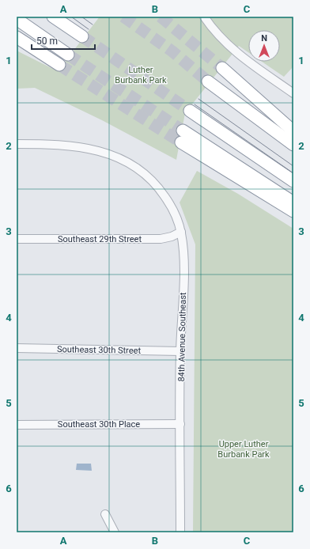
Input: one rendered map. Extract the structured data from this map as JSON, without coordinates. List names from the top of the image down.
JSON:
{
  "streets": {
    "street": [
      "Southeast 29th Street",
      "84th Avenue Southeast",
      "Southeast 30th Street",
      "Southeast 30th Place"
    ]
  },
  "crossings": [
    ["Southeast 29th Street", "84th Avenue Southeast"],
    ["84th Avenue Southeast", "Southeast 30th Street"],
    ["84th Avenue Southeast", "Southeast 30th Place"]
  ],
  "parks": ["Luther Burbank Park", "Upper Luther Burbank Park"],
  "scale_bar": "50 m",
  "north": "top",
  "grid": {
    "columns": ["A", "B", "C"],
    "rows": [
      "1",
      "2",
      "3",
      "4",
      "5",
      "6"
    ]
  }
}
